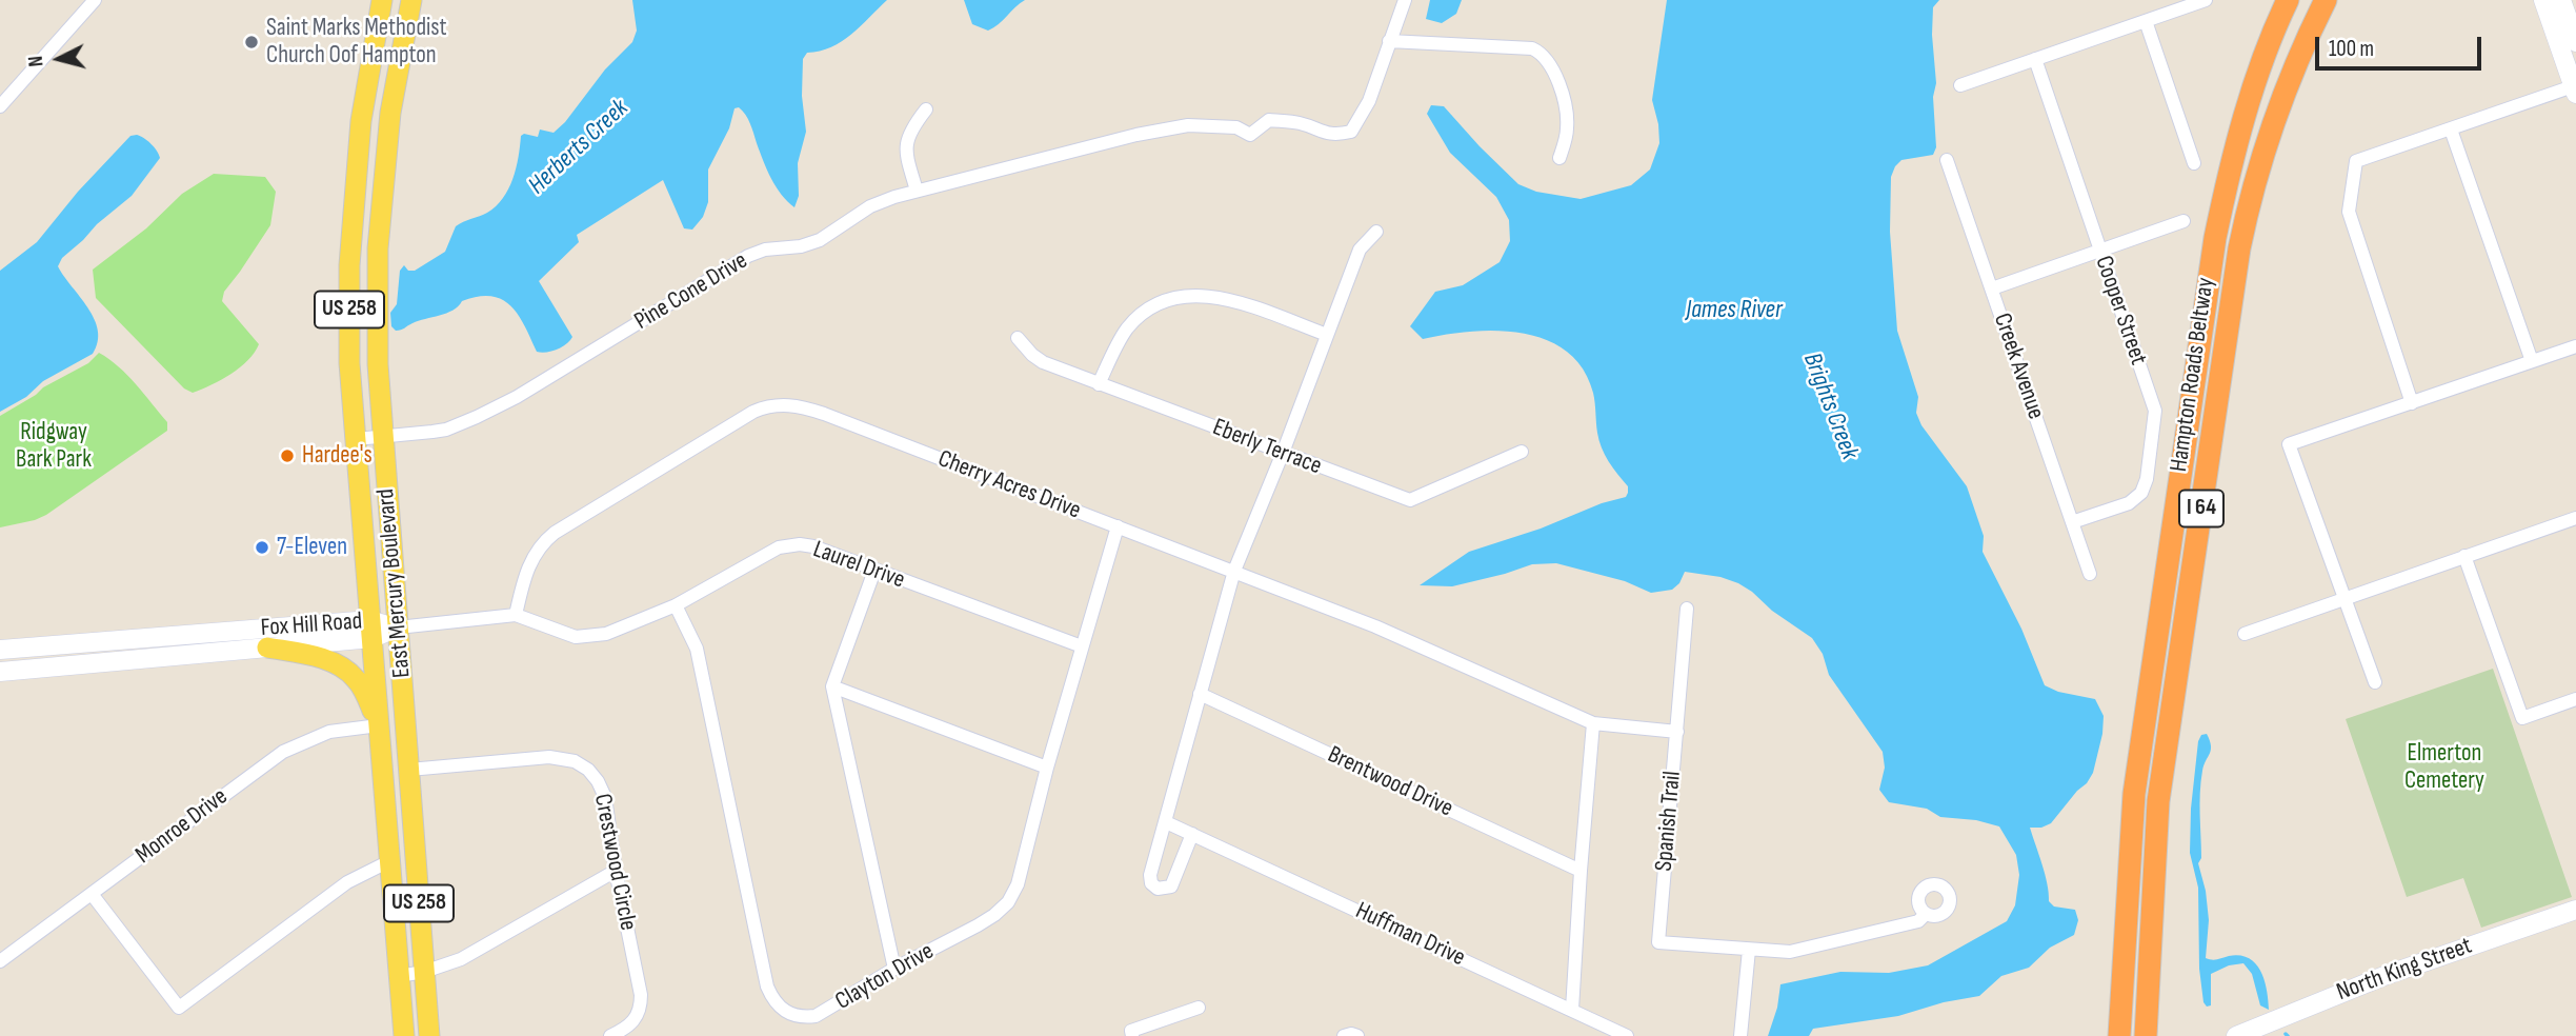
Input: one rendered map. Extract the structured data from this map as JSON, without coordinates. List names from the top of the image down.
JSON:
{
  "streets": {
    "highway": ["Hampton Roads Beltway", "I 64"],
    "main road": [
      "US 258",
      "East Mercury Boulevard",
      "Fox Hill Road",
      "North King Street"
    ],
    "street": [
      "Pine Cone Drive",
      "Cooper Street",
      "Creek Avenue",
      "Eberly Terrace",
      "Cherry Acres Drive",
      "Laurel Drive",
      "Brentwood Drive",
      "Spanish Trail",
      "Monroe Drive",
      "Crestwood Circle",
      "Huffman Drive",
      "Clayton Drive"
    ]
  },
  "crossings": [
    ["Pine Cone Drive", "East Mercury Boulevard"],
    ["Cooper Street", "Creek Avenue"],
    ["Cherry Acres Drive", "Laurel Drive"],
    ["Cherry Acres Drive", "Spanish Trail"],
    ["Cherry Acres Drive", "Clayton Drive"],
    ["Laurel Drive", "Clayton Drive"],
    ["East Mercury Boulevard", "Fox Hill Road"],
    ["East Mercury Boulevard", "Monroe Drive"],
    ["East Mercury Boulevard", "Crestwood Circle"]
  ],
  "water": ["Herberts Creek", "James River", "Brights Creek"],
  "parks": ["Ridgway Bark Park", "Elmerton Cemetery"],
  "places": ["Saint Marks Methodist Church Oof Hampton", "Hardee's", "7-Eleven"],
  "scale_bar": "100 m",
  "north": "left"
}
